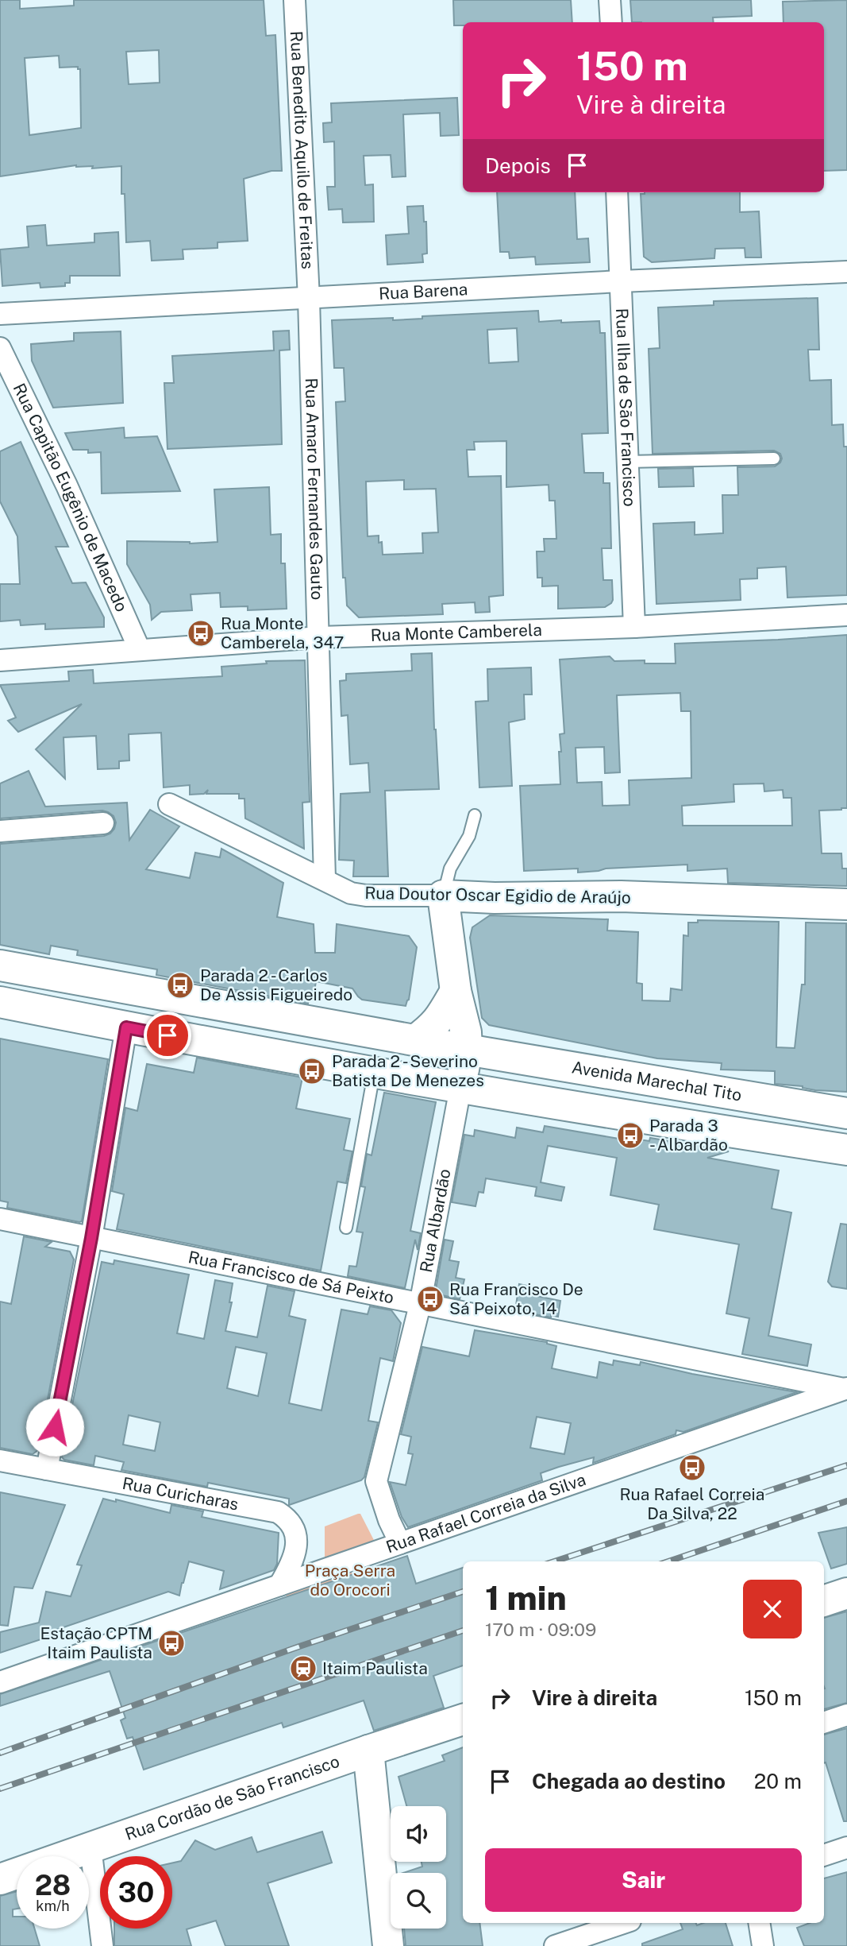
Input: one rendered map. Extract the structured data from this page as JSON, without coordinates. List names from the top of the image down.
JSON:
{
  "streets": {
    "main road": [
      "Rua Doutor Oscar Egidio de Araújo",
      "Avenida Marechal Tito",
      "Rua Albardão",
      "Rua Cordão de São Francisco"
    ],
    "street": [
      "Rua Benedito Aquilo de Freitas",
      "Rua Barena",
      "Rua Ilha de São Francisco",
      "Rua Amaro Fernandes Gauto",
      "Rua Capitão Eugênio de Macedo",
      "Rua Monte Camberela",
      "Rua Francisco de Sá Peixto",
      "Rua Curicharas",
      "Rua Rafael Correia da Silva"
    ]
  },
  "crossings": [
    ["Rua Benedito Aquilo de Freitas", "Rua Barena"],
    ["Rua Benedito Aquilo de Freitas", "Rua Amaro Fernandes Gauto"],
    ["Rua Barena", "Rua Ilha de São Francisco"],
    ["Rua Barena", "Rua Amaro Fernandes Gauto"],
    ["Rua Ilha de São Francisco", "Rua Monte Camberela"],
    ["Rua Amaro Fernandes Gauto", "Rua Monte Camberela"],
    ["Rua Amaro Fernandes Gauto", "Rua Doutor Oscar Egidio de Araújo"],
    ["Rua Capitão Eugênio de Macedo", "Rua Monte Camberela"],
    ["Rua Doutor Oscar Egidio de Araújo", "Rua Albardão"],
    ["Avenida Marechal Tito", "Rua Albardão"],
    ["Rua Albardão", "Rua Francisco de Sá Peixto"],
    ["Rua Albardão", "Rua Rafael Correia da Silva"],
    ["Rua Francisco de Sá Peixto", "Rua Rafael Correia da Silva"],
    ["Rua Curicharas", "Rua Rafael Correia da Silva"]
  ],
  "parks": ["Praça Serra do Orocori"],
  "places": {
    "bus stop": [
      "Rua Monte Camberela, 347",
      "Parada 2 - Carlos De Assis Figueiredo",
      "Parada 2 - Severino Batista De Menezes",
      "Parada 3 - Albardão",
      "Rua Francisco De Sá Peixoto, 14",
      "Rua Rafael Correia Da Silva, 22",
      "Estação CPTM Itaim Paulista"
    ],
    "station": ["Itaim Paulista"]
  },
  "page": {
    "turn": ["150 m", "Vire à direita"],
    "then": "Depois",
    "heading": ["1 min", "170 m · 09:09"],
    "list": [
      {
        "name": "Vire à direita",
        "value": "150 m"
      },
      {
        "name": "Chegada ao destino",
        "value": "20 m"
      }
    ],
    "buttons": "Sair",
    "speed": "28 km/h",
    "limit": "30"
  }
}
